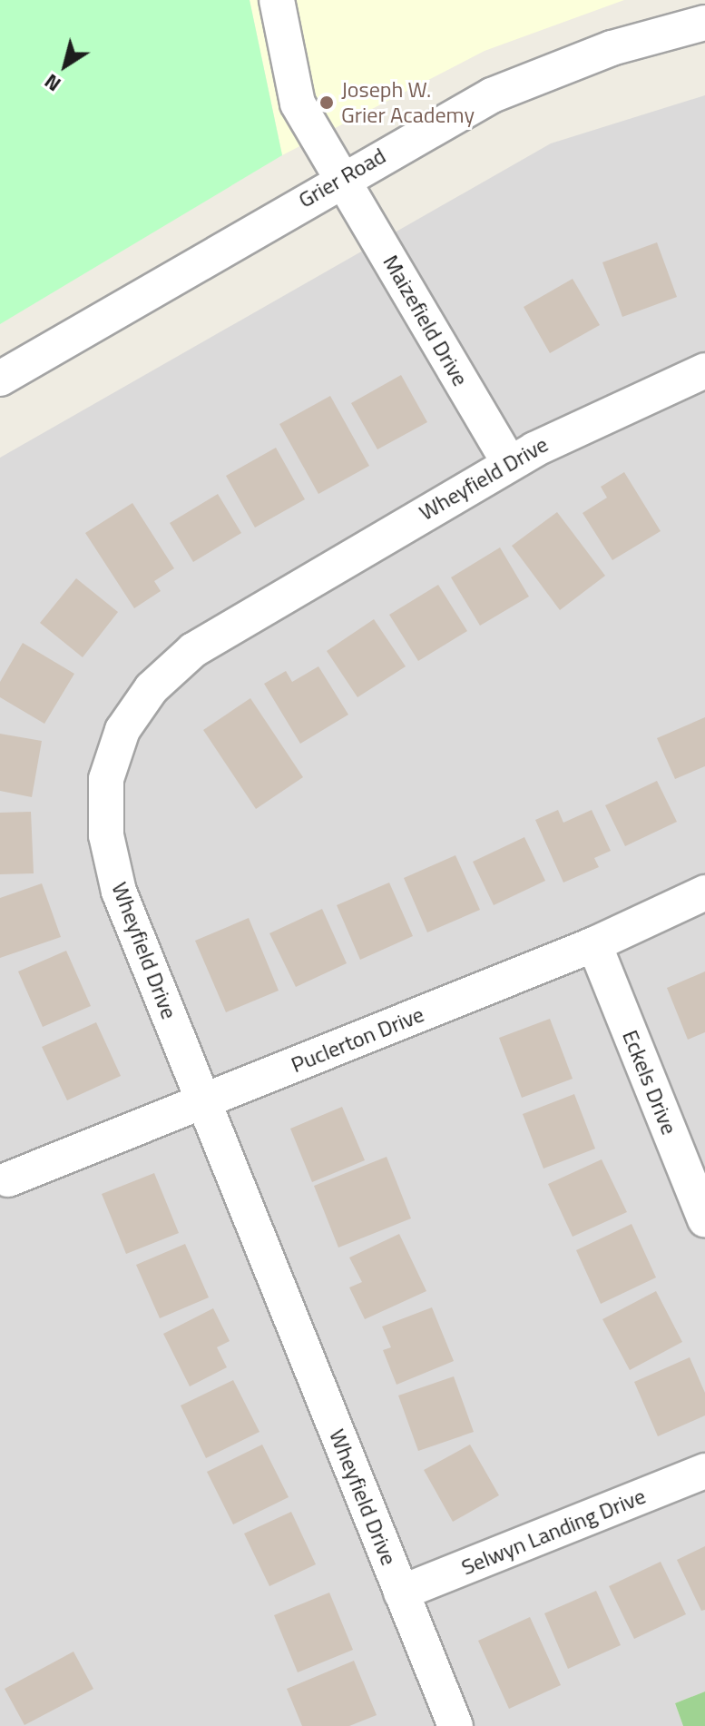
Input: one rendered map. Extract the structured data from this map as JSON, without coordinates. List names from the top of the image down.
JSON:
{
  "streets": {
    "street": [
      "Grier Road",
      "Maizefield Drive",
      "Wheyfield Drive",
      "Puclerton Drive",
      "Eckels Drive",
      "Selwyn Landing Drive"
    ]
  },
  "crossings": [
    ["Grier Road", "Maizefield Drive"],
    ["Maizefield Drive", "Wheyfield Drive"],
    ["Wheyfield Drive", "Puclerton Drive"],
    ["Wheyfield Drive", "Selwyn Landing Drive"],
    ["Puclerton Drive", "Eckels Drive"]
  ],
  "places": ["Joseph W. Grier Academy"],
  "north": "bottom left"
}
